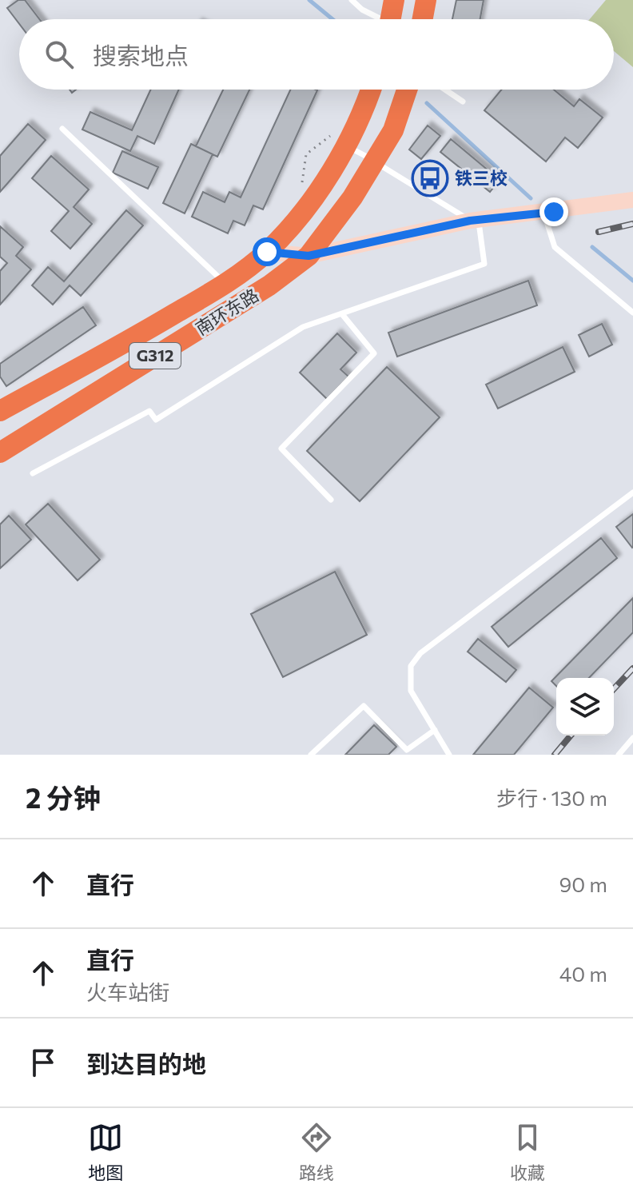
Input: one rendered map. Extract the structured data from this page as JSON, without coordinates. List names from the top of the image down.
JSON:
{
  "streets": {
    "highway": ["南环东路", "G312"]
  },
  "places": {
    "bus stop": ["铁三校"]
  },
  "page": {
    "search": "搜索地点",
    "heading": ["2 分钟", "步行 · 130 m"],
    "list": [
      ["直行", "90 m"],
      ["直行", "火车站街", "40 m"],
      "到达目的地"
    ],
    "nav": ["地图", "路线", "收藏"]
  }
}
